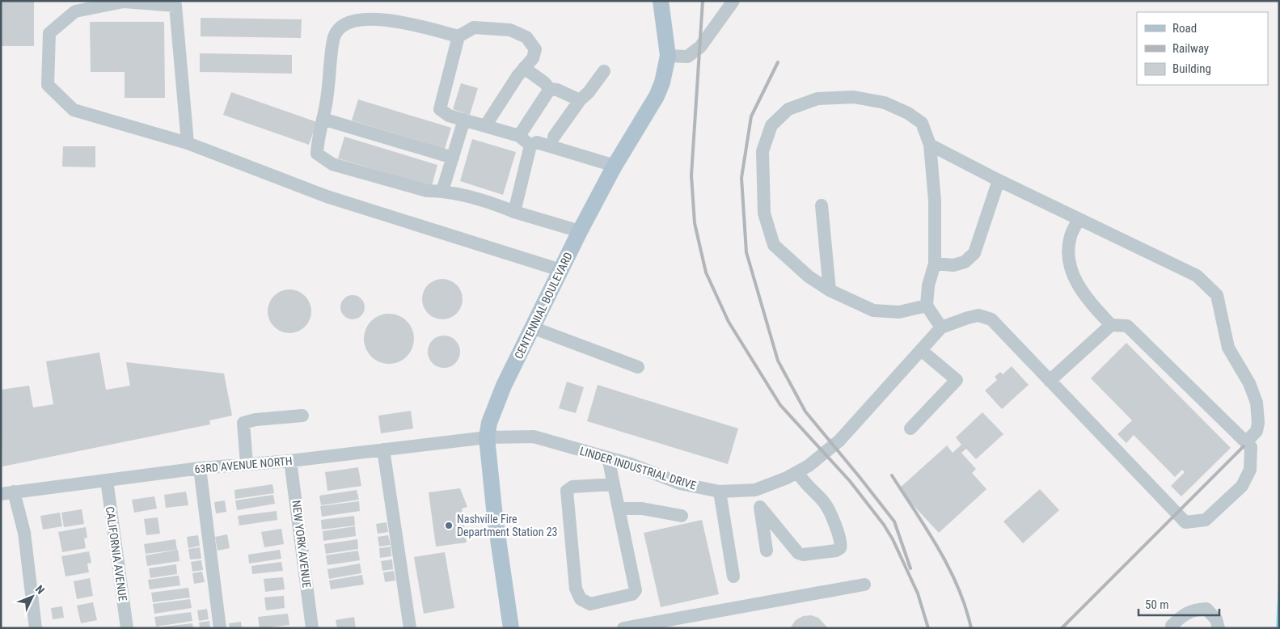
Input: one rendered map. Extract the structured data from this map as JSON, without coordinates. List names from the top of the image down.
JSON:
{
  "streets": {
    "main road": ["CENTENNIAL BOULEVARD"],
    "street": [
      "63RD AVENUE NORTH",
      "LINDER INDUSTRIAL DRIVE",
      "NEW YORK AVENUE",
      "CALIFORNIA AVENUE"
    ]
  },
  "crossings": [
    ["CENTENNIAL BOULEVARD", "63RD AVENUE NORTH"],
    ["CENTENNIAL BOULEVARD", "LINDER INDUSTRIAL DRIVE"],
    ["63RD AVENUE NORTH", "LINDER INDUSTRIAL DRIVE"],
    ["63RD AVENUE NORTH", "NEW YORK AVENUE"],
    ["63RD AVENUE NORTH", "CALIFORNIA AVENUE"]
  ],
  "places": ["Nashville Fire Department Station 23"],
  "legend": ["Road", "Railway", "Building"],
  "scale_bar": "50 m",
  "north": "top right"
}
